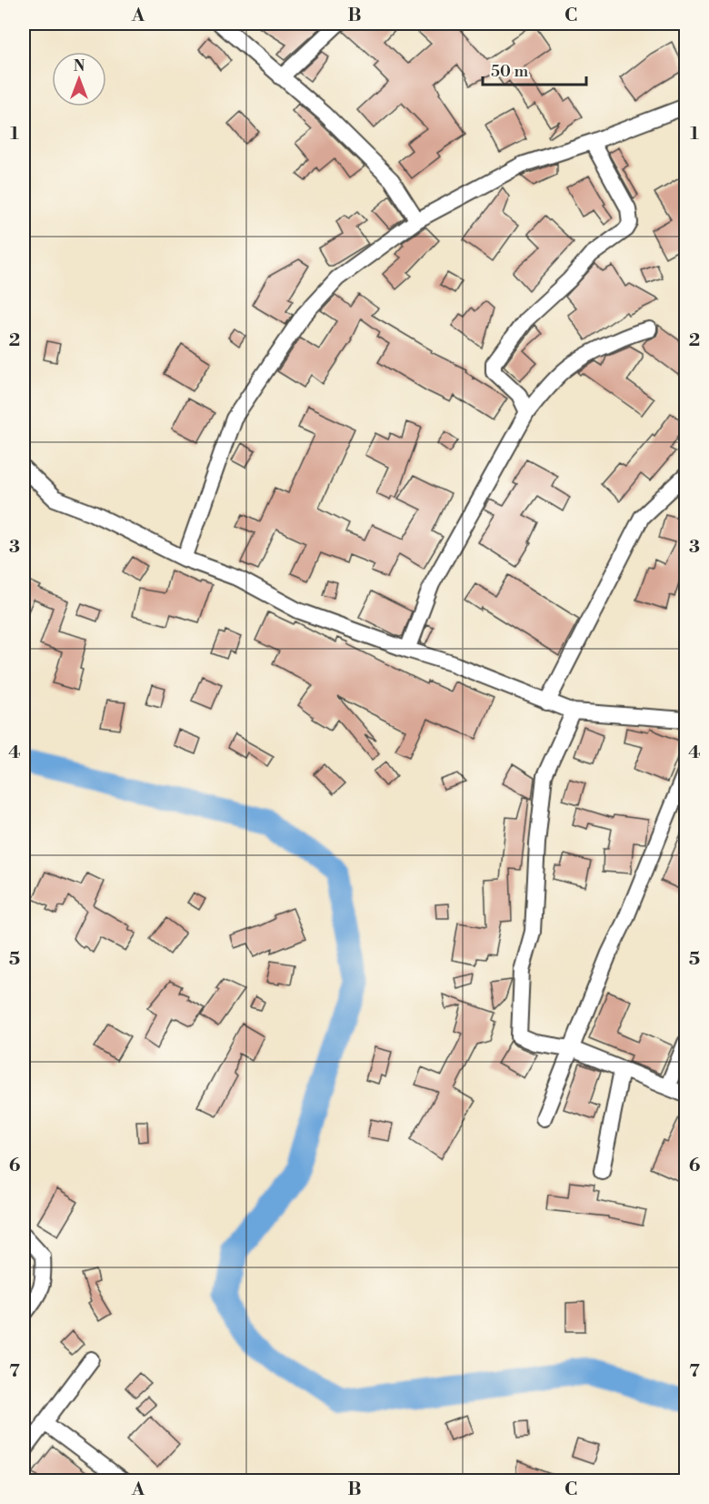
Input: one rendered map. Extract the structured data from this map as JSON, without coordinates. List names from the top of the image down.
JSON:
{
  "scale_bar": "50 m",
  "north": "top",
  "grid": {
    "columns": ["A", "B", "C"],
    "rows": [
      "1",
      "2",
      "3",
      "4",
      "5",
      "6",
      "7"
    ]
  }
}
